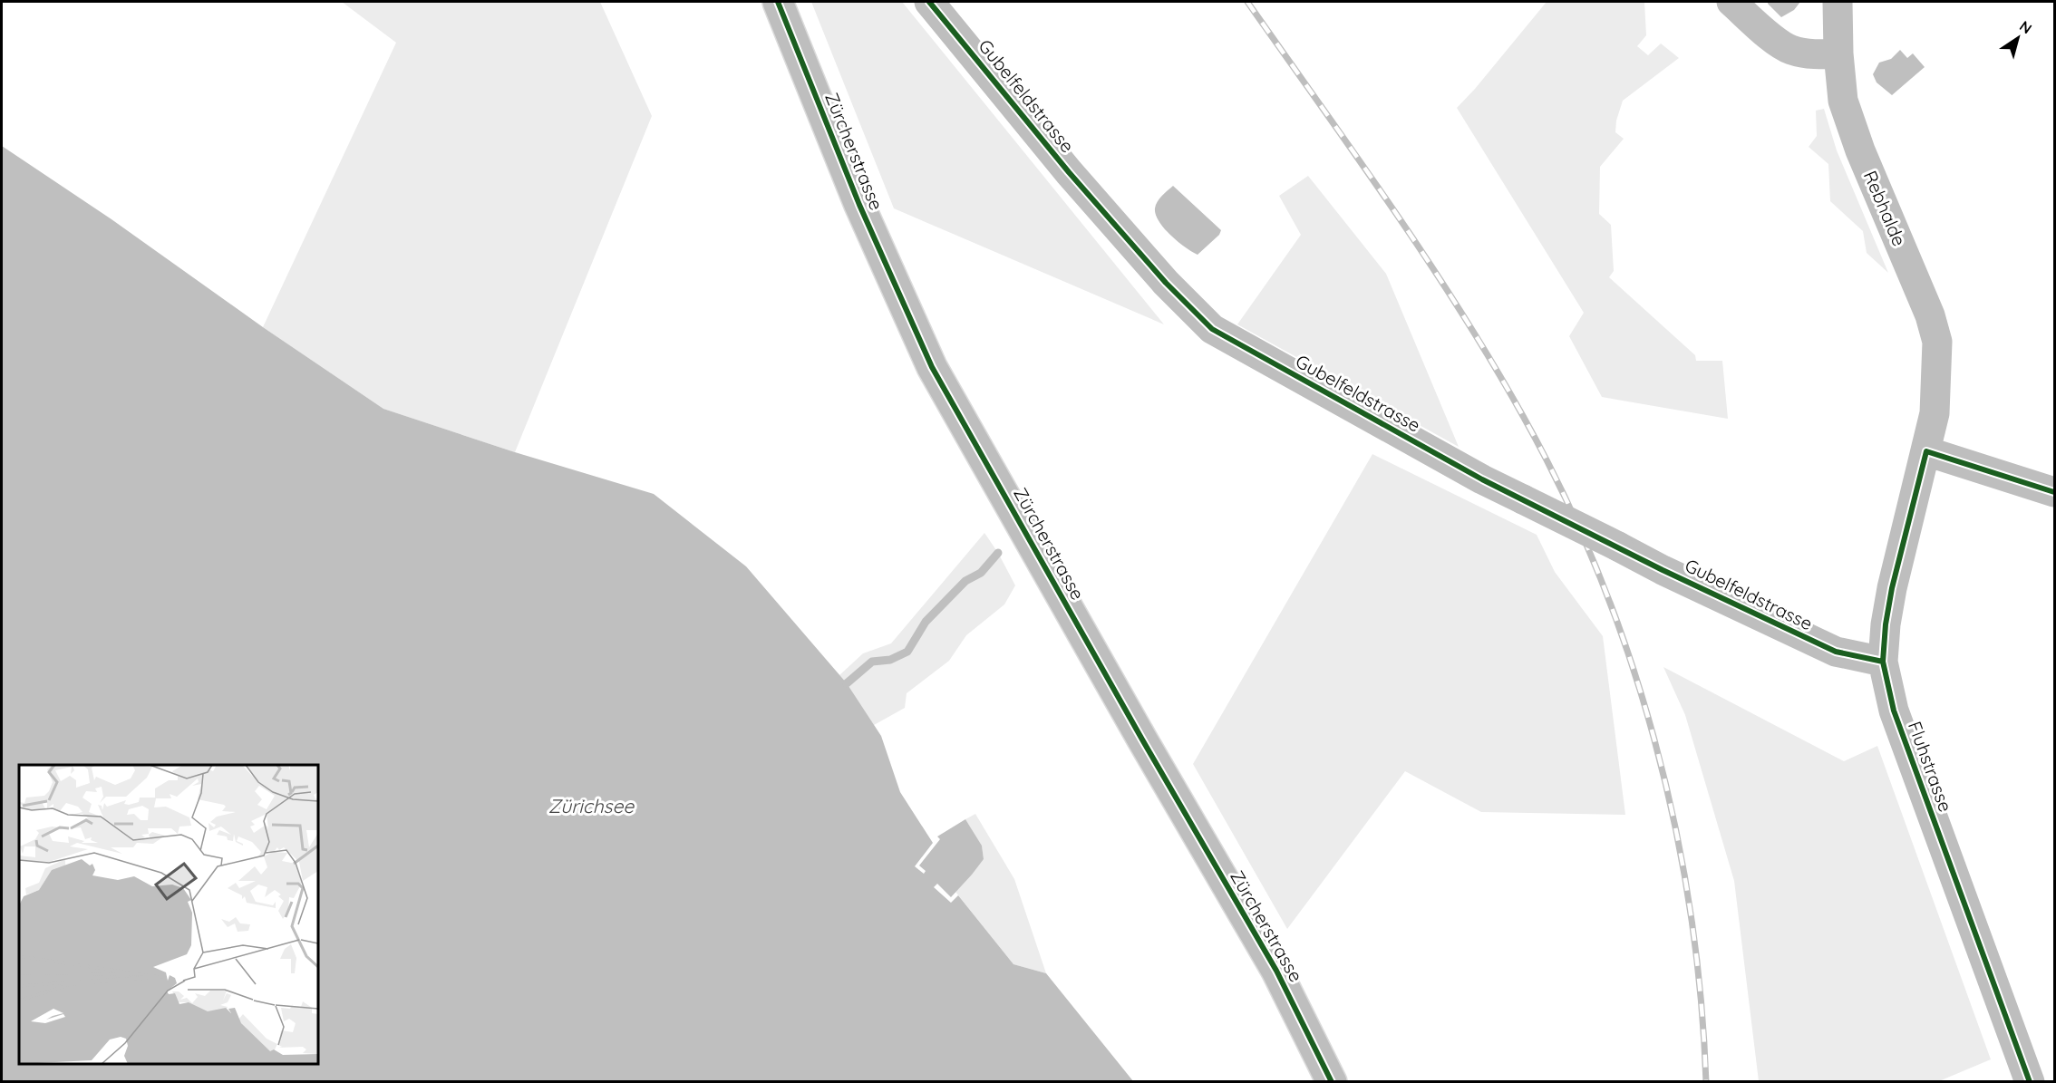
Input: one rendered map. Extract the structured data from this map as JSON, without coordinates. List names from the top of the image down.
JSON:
{
  "streets": {
    "street": [
      "Gubelfeldstrasse",
      "Zürcherstrasse",
      "Rebhalde",
      "Fluhstrasse"
    ]
  },
  "crossings": [
    ["Gubelfeldstrasse", "Fluhstrasse"],
    ["Rebhalde", "Fluhstrasse"]
  ],
  "water": ["Zürichsee"],
  "north": "top right"
}
